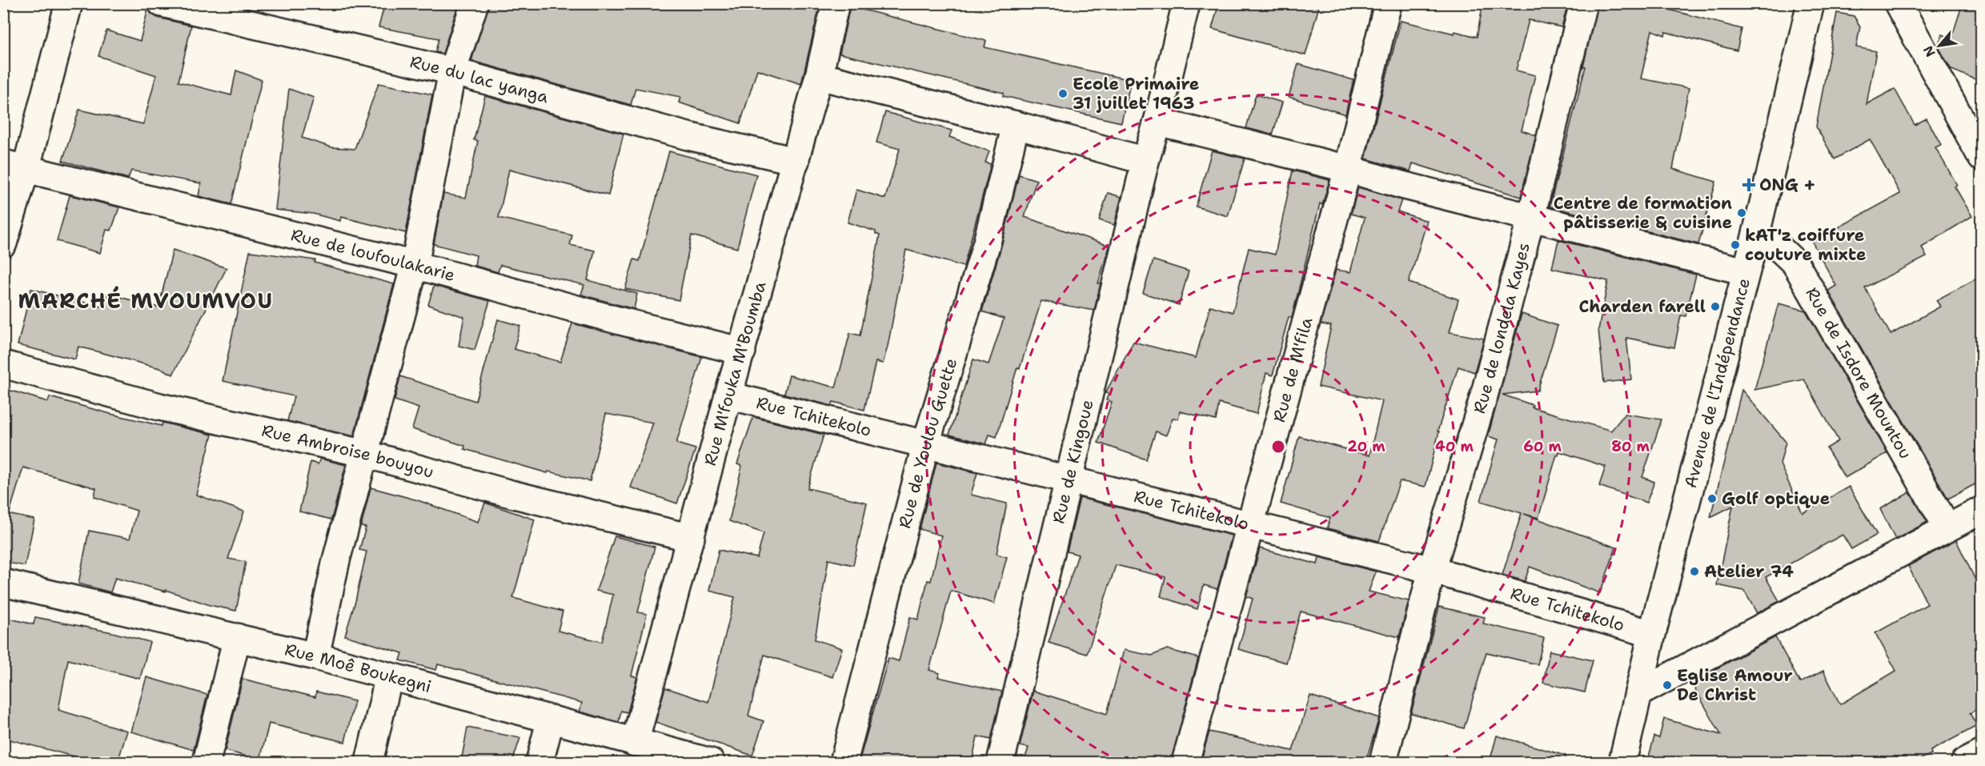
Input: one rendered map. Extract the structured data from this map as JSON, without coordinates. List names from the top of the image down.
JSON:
{
  "streets": {
    "street": [
      "Rue du lac yanga",
      "Rue de loufoulakarie",
      "Rue de londela Kayes",
      "Rue de M'fila",
      "Rue M'fouka M'Boumba",
      "Rue de Isdore Mountou",
      "Avenue de l'Indépendance",
      "Rue Tchitekolo",
      "Rue de Youlou Guette",
      "Rue Ambroise bouyou",
      "Rue de Kingoue",
      "Rue Moê Boukegni"
    ]
  },
  "crossings": [
    ["Rue du lac yanga", "Rue M'fouka M'Boumba"],
    ["Rue de loufoulakarie", "Rue M'fouka M'Boumba"],
    ["Rue de londela Kayes", "Rue Tchitekolo"],
    ["Rue de M'fila", "Rue Tchitekolo"],
    ["Rue M'fouka M'Boumba", "Rue Tchitekolo"],
    ["Rue M'fouka M'Boumba", "Rue Ambroise bouyou"],
    ["Rue M'fouka M'Boumba", "Rue Moê Boukegni"],
    ["Rue de Isdore Mountou", "Avenue de l'Indépendance"],
    ["Avenue de l'Indépendance", "Rue Tchitekolo"],
    ["Rue Tchitekolo", "Rue de Youlou Guette"],
    ["Rue Tchitekolo", "Rue de Kingoue"]
  ],
  "districts": ["MARCHÉ MVOUMVOU"],
  "places": {
    "other": [
      "Ecole Primaire 31 juillet 1963",
      "Centre de formation pâtisserie & cuisine",
      "kAT'z coiffure couture mixte",
      "Charden farell",
      "Golf optique",
      "Atelier 74",
      "Eglise Amour De Christ"
    ],
    "health": ["ONG +"]
  },
  "north": "bottom left",
  "rings": [
    "20 m",
    "40 m",
    "60 m",
    "80 m"
  ]
}
